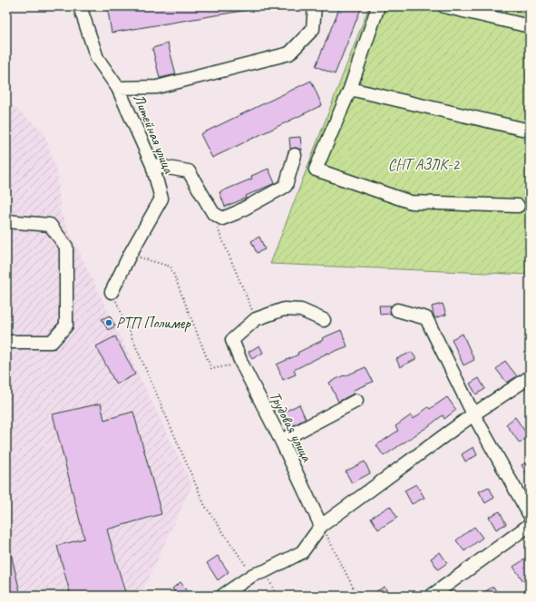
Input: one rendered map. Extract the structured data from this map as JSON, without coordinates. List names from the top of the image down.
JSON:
{
  "streets": {
    "street": ["Литейная улица", "Трудовая улица"]
  },
  "parks": ["СНТ АЗЛК-2"],
  "places": ["РТП Полимер"]
}
